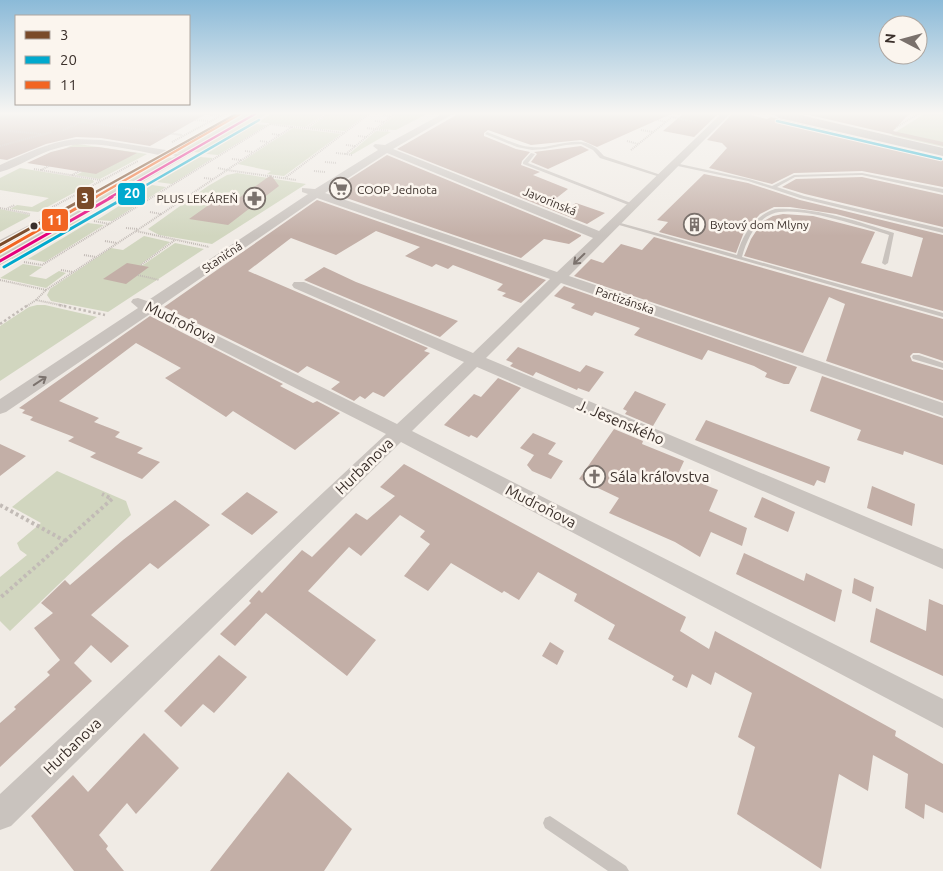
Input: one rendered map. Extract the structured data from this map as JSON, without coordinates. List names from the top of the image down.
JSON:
{
  "streets": {
    "street": [
      "Javorinská",
      "Staničná",
      "Partizánska",
      "Mudroňova",
      "J. Jesenského",
      "Hurbanova"
    ]
  },
  "crossings": [
    ["Javorinská", "Hurbanova"],
    ["Staničná", "Partizánska"],
    ["Staničná", "Mudroňova"],
    ["Partizánska", "Hurbanova"],
    ["Mudroňova", "Hurbanova"],
    ["J. Jesenského", "Hurbanova"]
  ],
  "places": {
    "supermarket": ["COOP Jednota"],
    "pharmacy": ["PLUS LEKÁREŇ"],
    "building": ["Bytový dom Mlyny"],
    "church": ["Sála kráľovstva"]
  },
  "lines": ["transit line 3", "transit line 20", "transit line 11"],
  "legend": ["3", "20", "11"],
  "north": "left"
}
